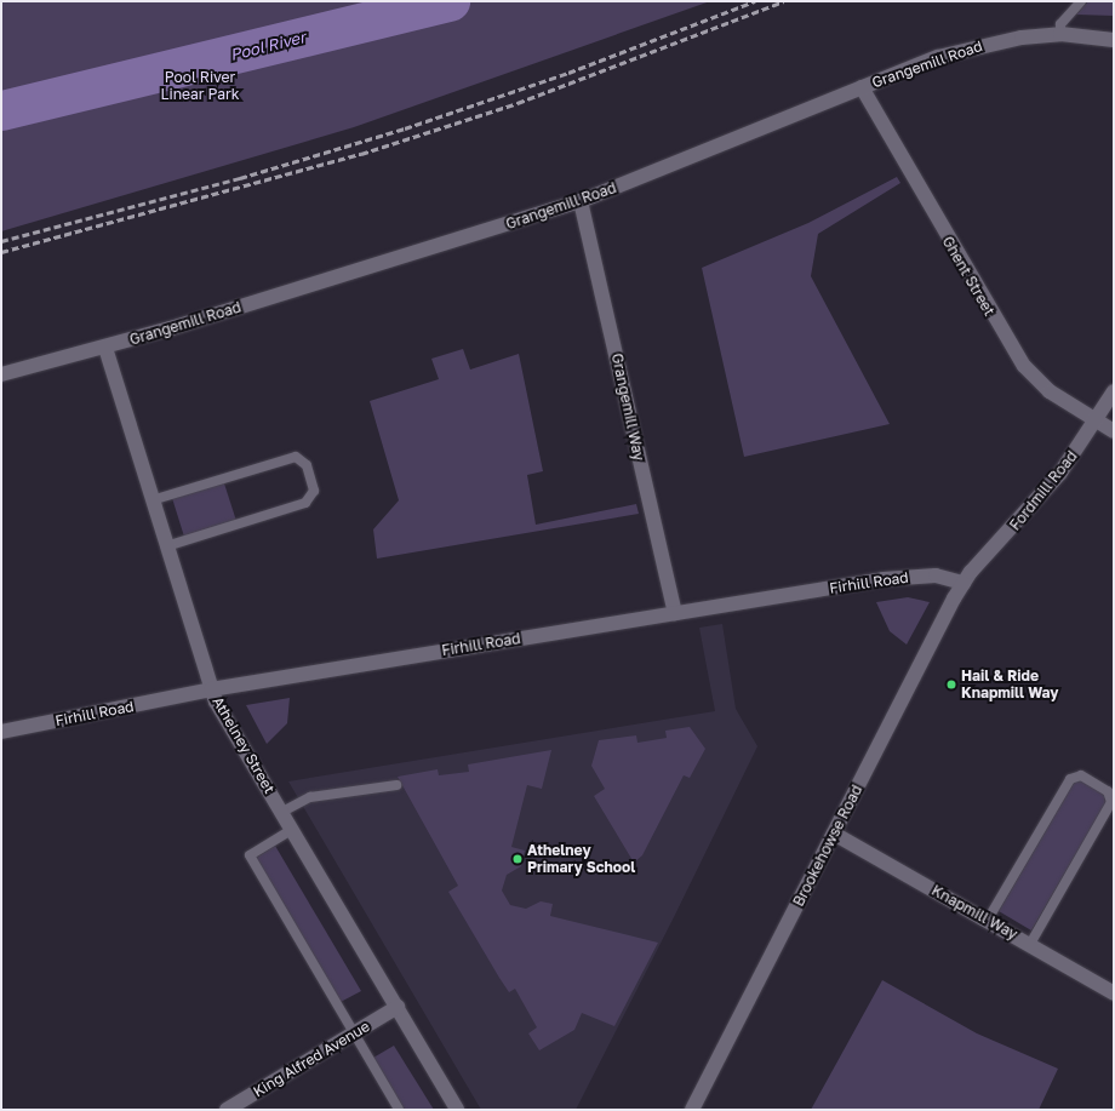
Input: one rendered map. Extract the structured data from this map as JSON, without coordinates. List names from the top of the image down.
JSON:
{
  "streets": {
    "street": [
      "Grangemill Road",
      "Ghent Street",
      "Grangemill Way",
      "Fordmill Road",
      "Firhill Road",
      "Athelney Street",
      "Brookehowse Road",
      "Knapmill Way",
      "King Alfred Avenue"
    ]
  },
  "crossings": [
    ["Grangemill Road", "Ghent Street"],
    ["Grangemill Road", "Grangemill Way"],
    ["Grangemill Road", "Athelney Street"],
    ["Ghent Street", "Fordmill Road"],
    ["Grangemill Way", "Firhill Road"],
    ["Fordmill Road", "Firhill Road"],
    ["Fordmill Road", "Brookehowse Road"],
    ["Firhill Road", "Athelney Street"],
    ["Firhill Road", "Brookehowse Road"],
    ["Athelney Street", "King Alfred Avenue"],
    ["Brookehowse Road", "Knapmill Way"]
  ],
  "water": ["Pool River"],
  "parks": ["Pool River Linear Park"],
  "places": ["Hail & Ride Knapmill Way", "Athelney Primary School"]
}
